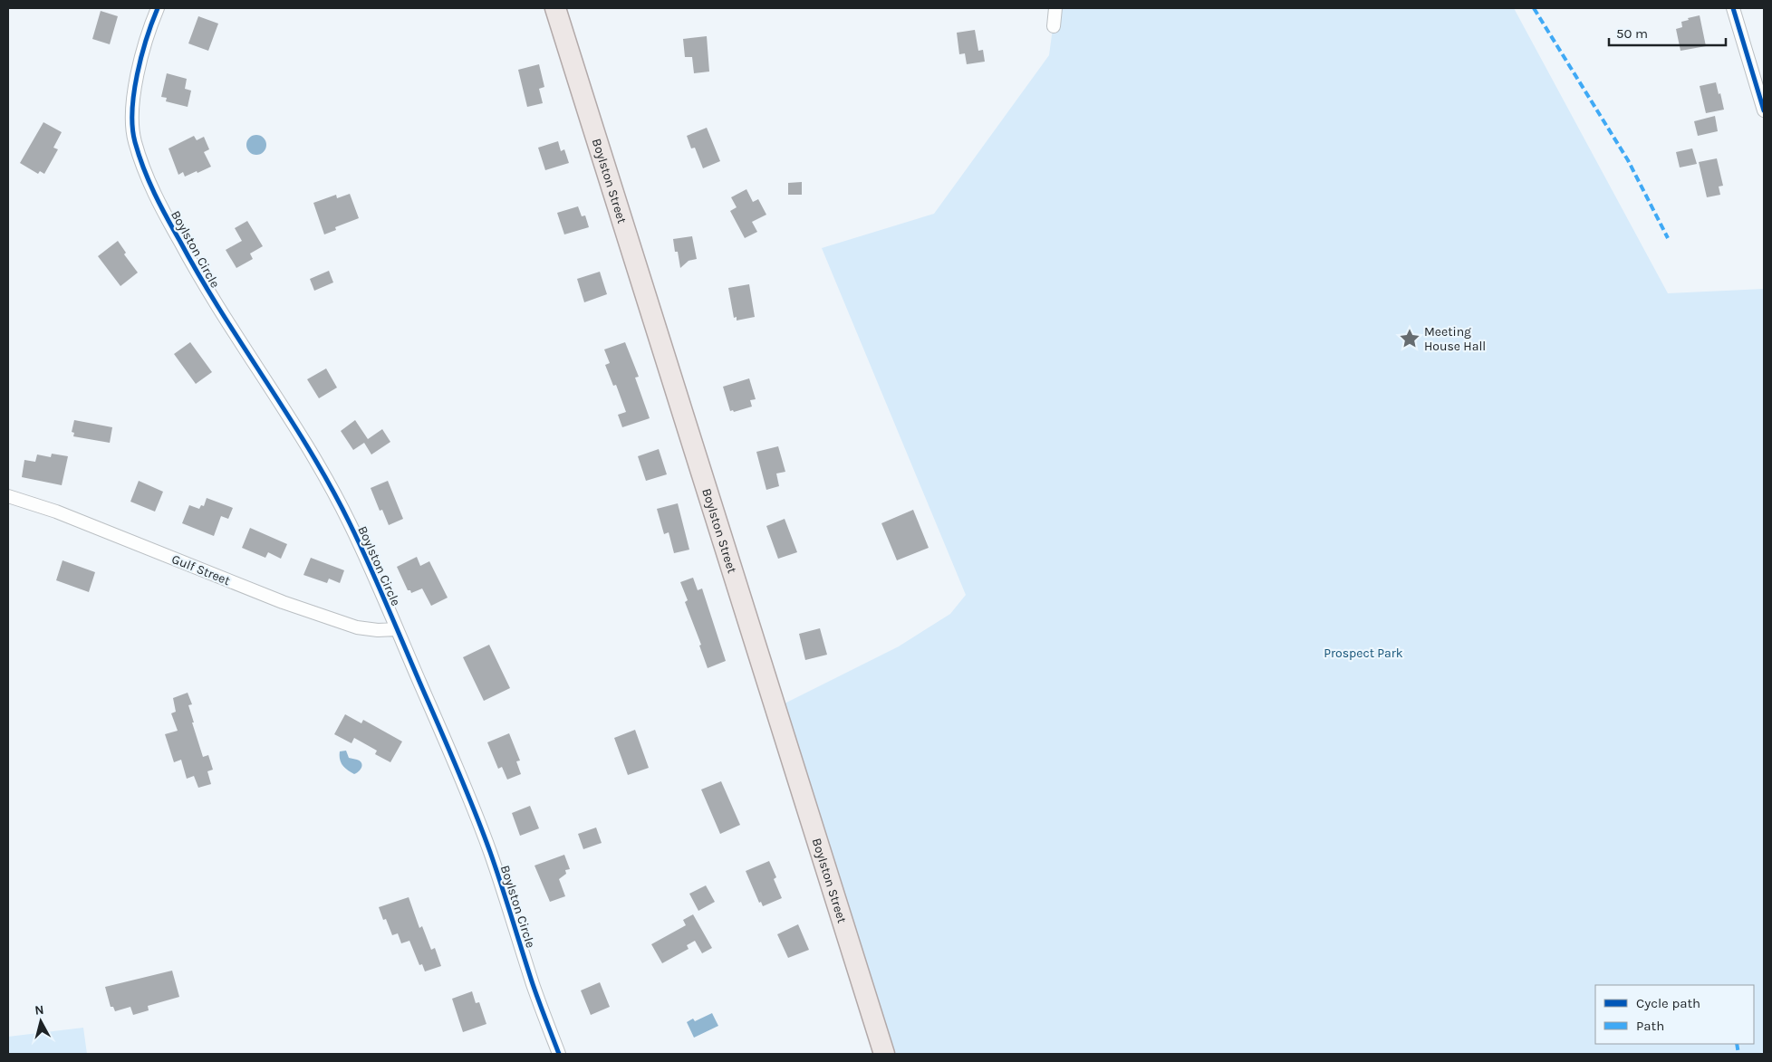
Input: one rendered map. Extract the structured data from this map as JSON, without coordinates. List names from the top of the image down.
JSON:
{
  "streets": {
    "main road": ["Boylston Street"],
    "street": ["Boylston Circle", "Gulf Street"]
  },
  "crossings": [
    ["Boylston Circle", "Gulf Street"]
  ],
  "parks": ["Prospect Park"],
  "places": {
    "place": ["Meeting House Hall"]
  },
  "legend": ["Cycle path", "Path"],
  "scale_bar": "50 m",
  "north": "top"
}
